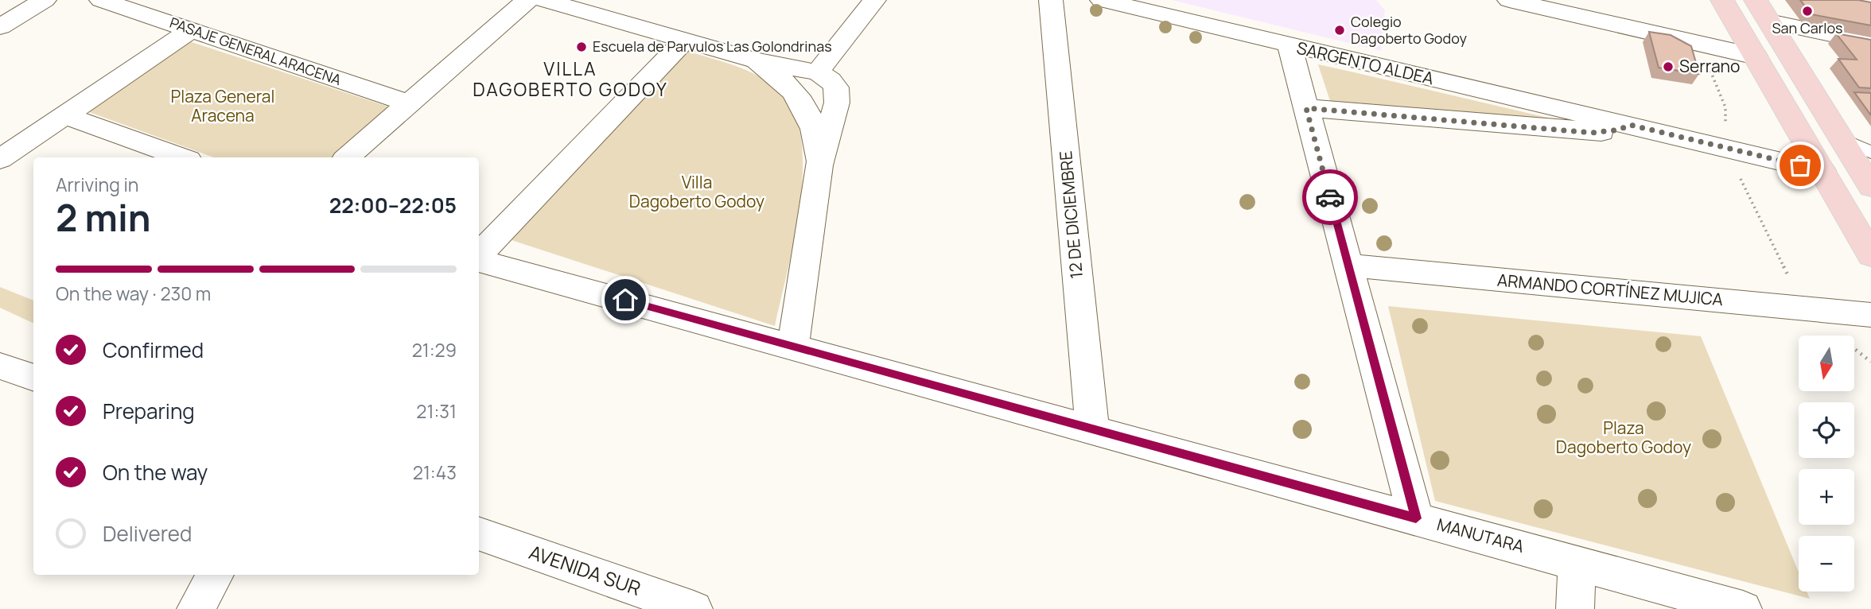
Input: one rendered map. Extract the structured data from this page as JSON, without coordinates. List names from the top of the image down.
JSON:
{
  "streets": {
    "street": [
      "PASAJE GENERAL ARACENA",
      "SARGENTO ALDEA",
      "12 DE DICIEMBRE",
      "ARMANDO CORTÍNEZ MUJICA",
      "MANUTARA",
      "AVENIDA SUR"
    ]
  },
  "crossings": [
    ["12 DE DICIEMBRE", "MANUTARA"]
  ],
  "districts": ["VILLA DAGOBERTO GODOY"],
  "parks": ["Plaza General Aracena", "Villa Dagoberto Godoy", "Plaza Dagoberto Godoy"],
  "places": [
    "San Carlos",
    "Colegio Dagoberto Godoy",
    "Escuela de Parvulos Las Golondrinas",
    "Serrano"
  ],
  "north": "bottom",
  "page": {
    "heading": ["2 min", "Arriving in", "22:00–22:05"],
    "bar": "On the way · 230 m",
    "list": [
      ["Confirmed", "21:29"],
      ["Preparing", "21:31"],
      ["On the way", "21:43"],
      "Delivered"
    ],
    "map_buttons": ["+", "−"]
  }
}
